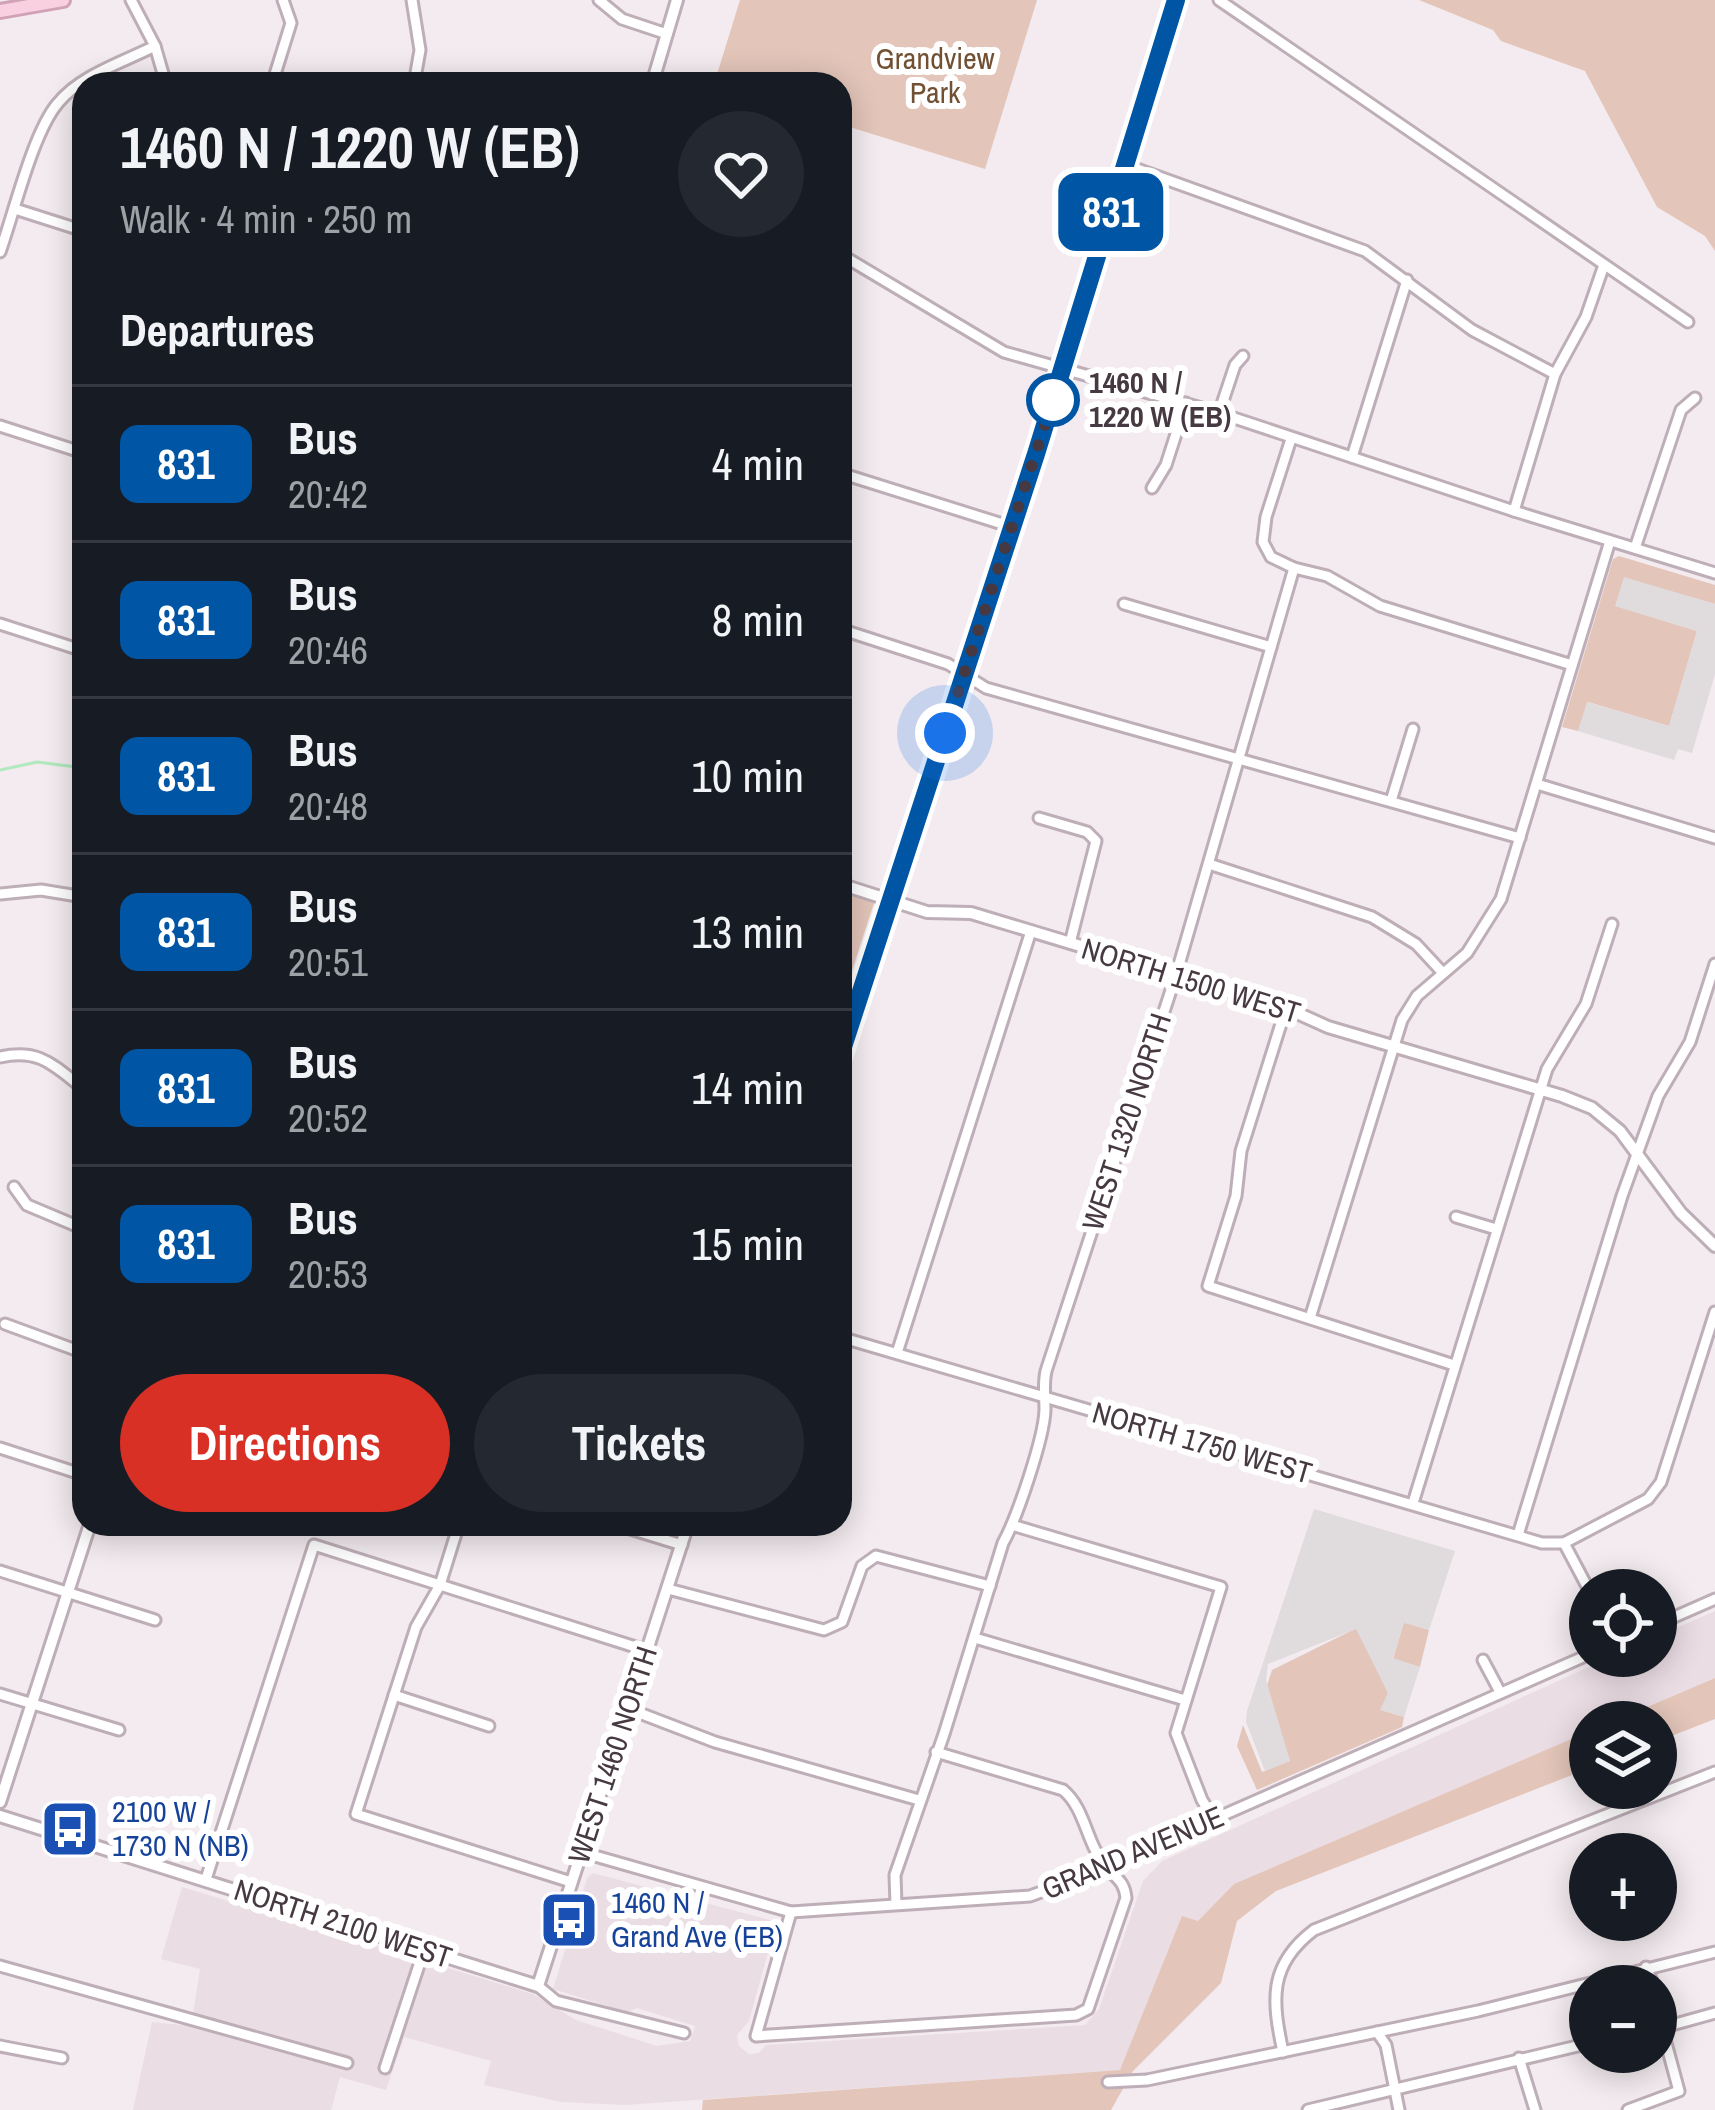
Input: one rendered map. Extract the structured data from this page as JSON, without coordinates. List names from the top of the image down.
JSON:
{
  "streets": {
    "street": [
      "NORTH 1500 WEST",
      "WEST 1320 NORTH",
      "NORTH 1750 WEST",
      "WEST 1460 NORTH",
      "GRAND AVENUE",
      "NORTH 2100 WEST"
    ]
  },
  "crossings": [
    ["NORTH 1500 WEST", "WEST 1320 NORTH"],
    ["WEST 1320 NORTH", "NORTH 1750 WEST"],
    ["WEST 1320 NORTH", "GRAND AVENUE"],
    ["WEST 1460 NORTH", "GRAND AVENUE"],
    ["WEST 1460 NORTH", "NORTH 2100 WEST"]
  ],
  "parks": ["Grandview Park"],
  "places": {
    "other": ["1460 N / 1220 W (EB)"],
    "bus stop": ["2100 W / 1730 N (NB)", "1460 N / Grand Ave (EB)"]
  },
  "lines": ["bus line 831"],
  "page": {
    "on_map": "831",
    "heading": [
      ["1460 N / 1220 W (EB)", "Walk · 4 min · 250 m"],
      "Departures"
    ],
    "list": [
      {
        "mark": "831",
        "name": "Bus",
        "note": "20:42",
        "value": "4 min"
      },
      {
        "mark": "831",
        "name": "Bus",
        "note": "20:46",
        "value": "8 min"
      },
      {
        "mark": "831",
        "name": "Bus",
        "note": "20:48",
        "value": "10 min"
      },
      {
        "mark": "831",
        "name": "Bus",
        "note": "20:51",
        "value": "13 min"
      },
      {
        "mark": "831",
        "name": "Bus",
        "note": "20:52",
        "value": "14 min"
      },
      {
        "mark": "831",
        "name": "Bus",
        "note": "20:53",
        "value": "15 min"
      }
    ],
    "buttons": ["Directions", "Tickets"],
    "map_buttons": ["+", "−"]
  }
}
